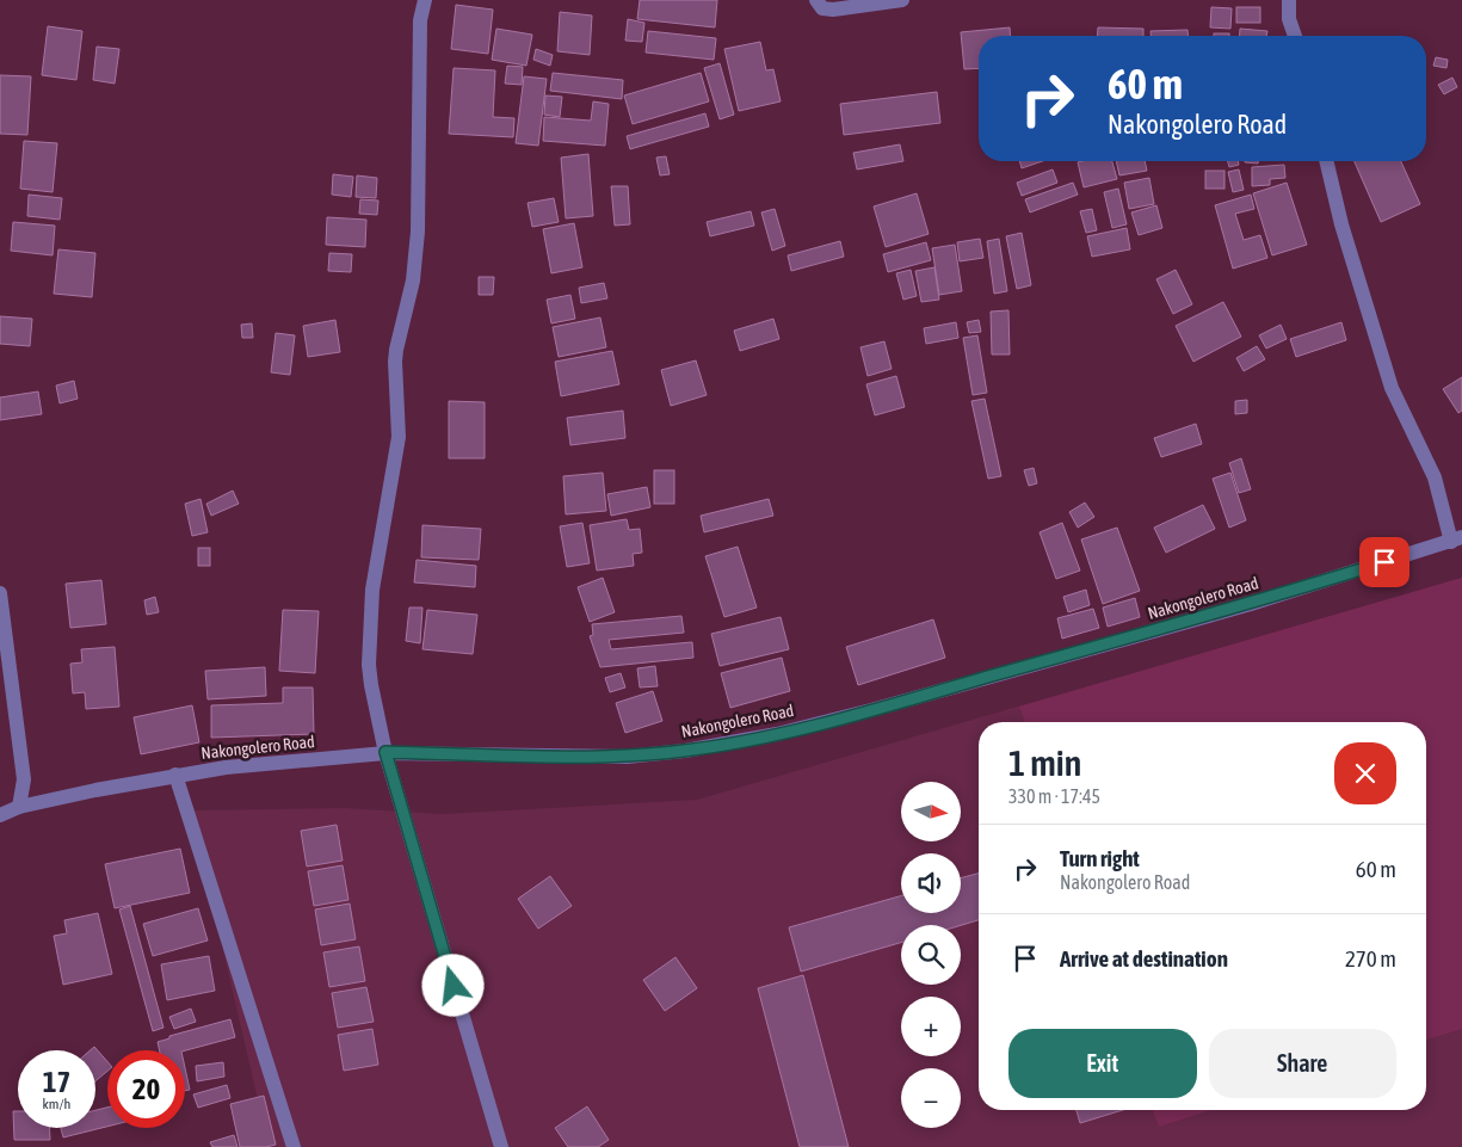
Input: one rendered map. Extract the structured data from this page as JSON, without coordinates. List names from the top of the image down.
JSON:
{
  "streets": {
    "street": ["Nakongolero Road"]
  },
  "north": "right",
  "page": {
    "turn": ["60 m", "Nakongolero Road"],
    "heading": ["1 min", "330 m · 17:45"],
    "map_buttons": ["+", "−"],
    "list": [
      {
        "name": "Turn right",
        "note": "Nakongolero Road",
        "value": "60 m"
      },
      {
        "name": "Arrive at destination",
        "value": "270 m"
      }
    ],
    "buttons": ["Exit", "Share"],
    "speed": "17 km/h",
    "limit": "20"
  }
}
